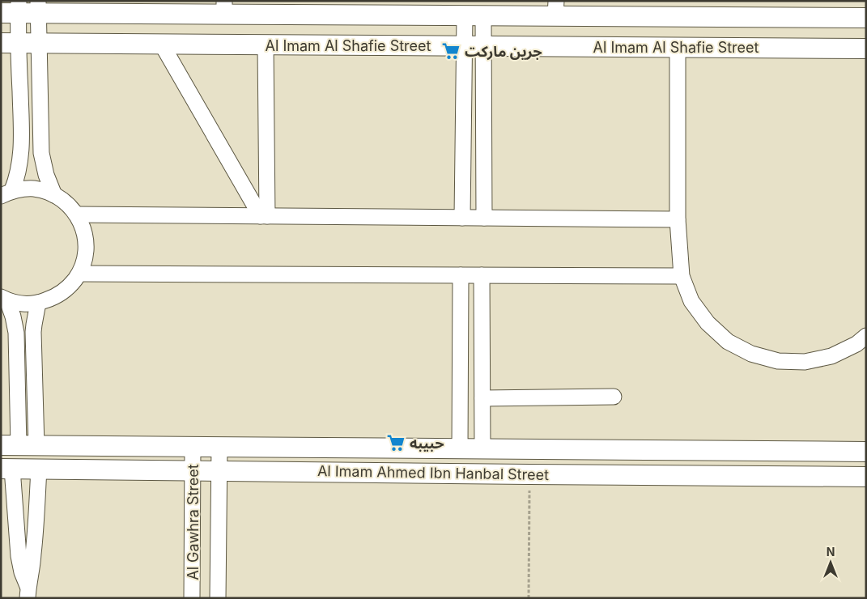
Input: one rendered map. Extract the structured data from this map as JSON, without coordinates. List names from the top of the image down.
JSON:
{
  "streets": {
    "street": ["Al Imam Al Shafie Street", "Al Imam Ahmed Ibn Hanbal Street", "Al Gawhra Street"]
  },
  "crossings": [
    ["Al Imam Ahmed Ibn Hanbal Street", "Al Gawhra Street"]
  ],
  "places": {
    "supermarket": ["جرين ماركت", "حبيبه"]
  },
  "north": "top"
}
